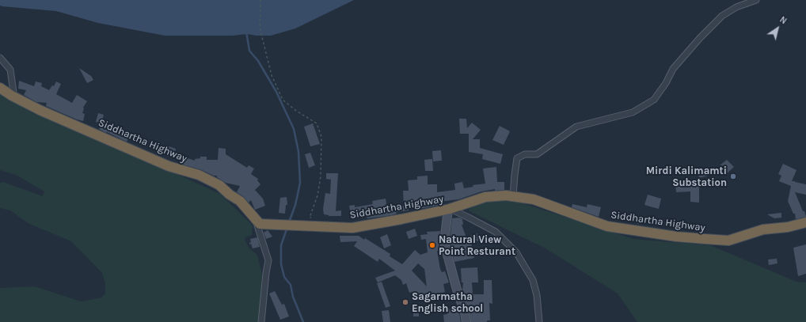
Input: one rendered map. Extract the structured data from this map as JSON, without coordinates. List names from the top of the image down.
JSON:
{
  "streets": {
    "highway": ["Siddhartha Highway"]
  },
  "places": ["Mirdi Kalimamti Substation", "Natural View Point Resturant", "Sagarmatha English school"],
  "north": "top right"
}
